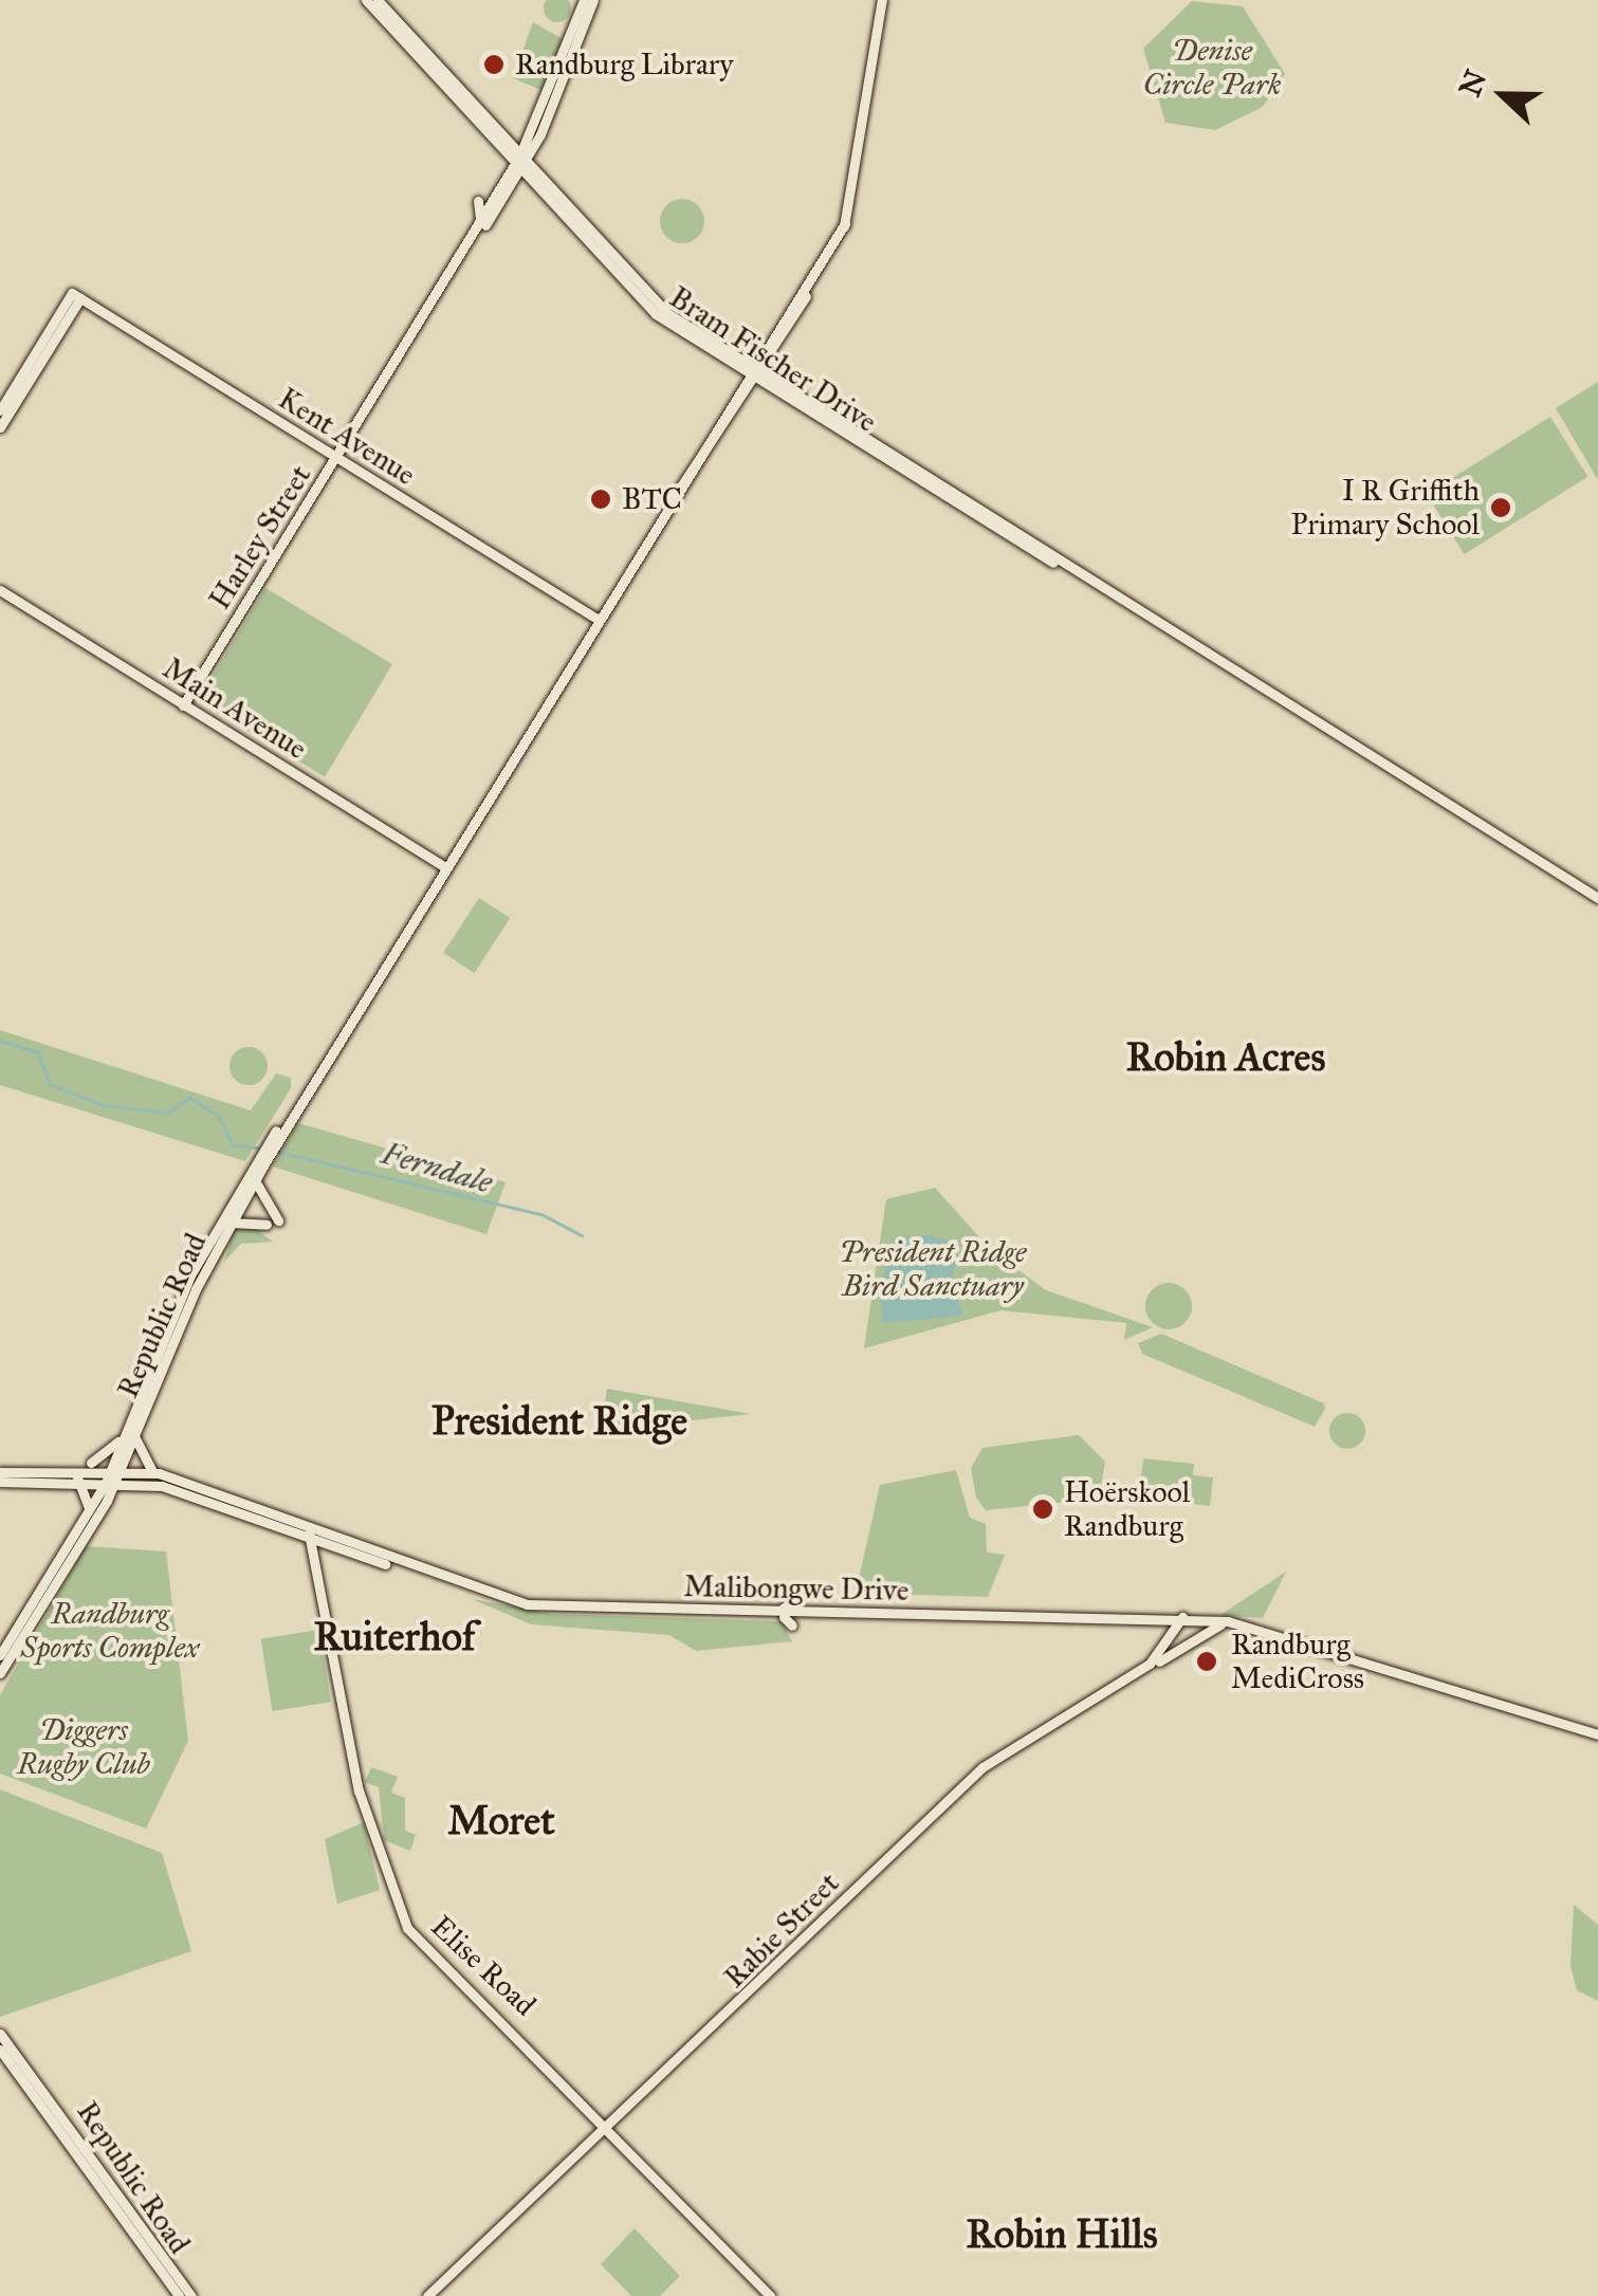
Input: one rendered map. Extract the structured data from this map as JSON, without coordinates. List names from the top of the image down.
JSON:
{
  "streets": {
    "main road": [
      "Bram Fischer Drive",
      "Kent Avenue",
      "Harley Street",
      "Main Avenue",
      "Republic Road",
      "Malibongwe Drive",
      "Rabie Street",
      "Elise Road"
    ]
  },
  "crossings": [
    ["Bram Fischer Drive", "Harley Street"],
    ["Bram Fischer Drive", "Republic Road"],
    ["Kent Avenue", "Harley Street"],
    ["Kent Avenue", "Republic Road"],
    ["Harley Street", "Main Avenue"],
    ["Main Avenue", "Republic Road"],
    ["Republic Road", "Malibongwe Drive"],
    ["Malibongwe Drive", "Rabie Street"],
    ["Malibongwe Drive", "Elise Road"],
    ["Rabie Street", "Elise Road"]
  ],
  "districts": [
    "Robin Acres",
    "President Ridge",
    "Ruiterhof",
    "Moret",
    "Robin Hills"
  ],
  "water": ["Ferndale"],
  "parks": [
    "Denise Circle Park",
    "President Ridge Bird Sanctuary",
    "Randburg Sports Complex",
    "Diggers Rugby Club"
  ],
  "places": [
    "Randburg Library",
    "BTC",
    "I R Griffith Primary School",
    "Hoërskool Randburg",
    "Randburg MediCross"
  ],
  "north": "left"
}
